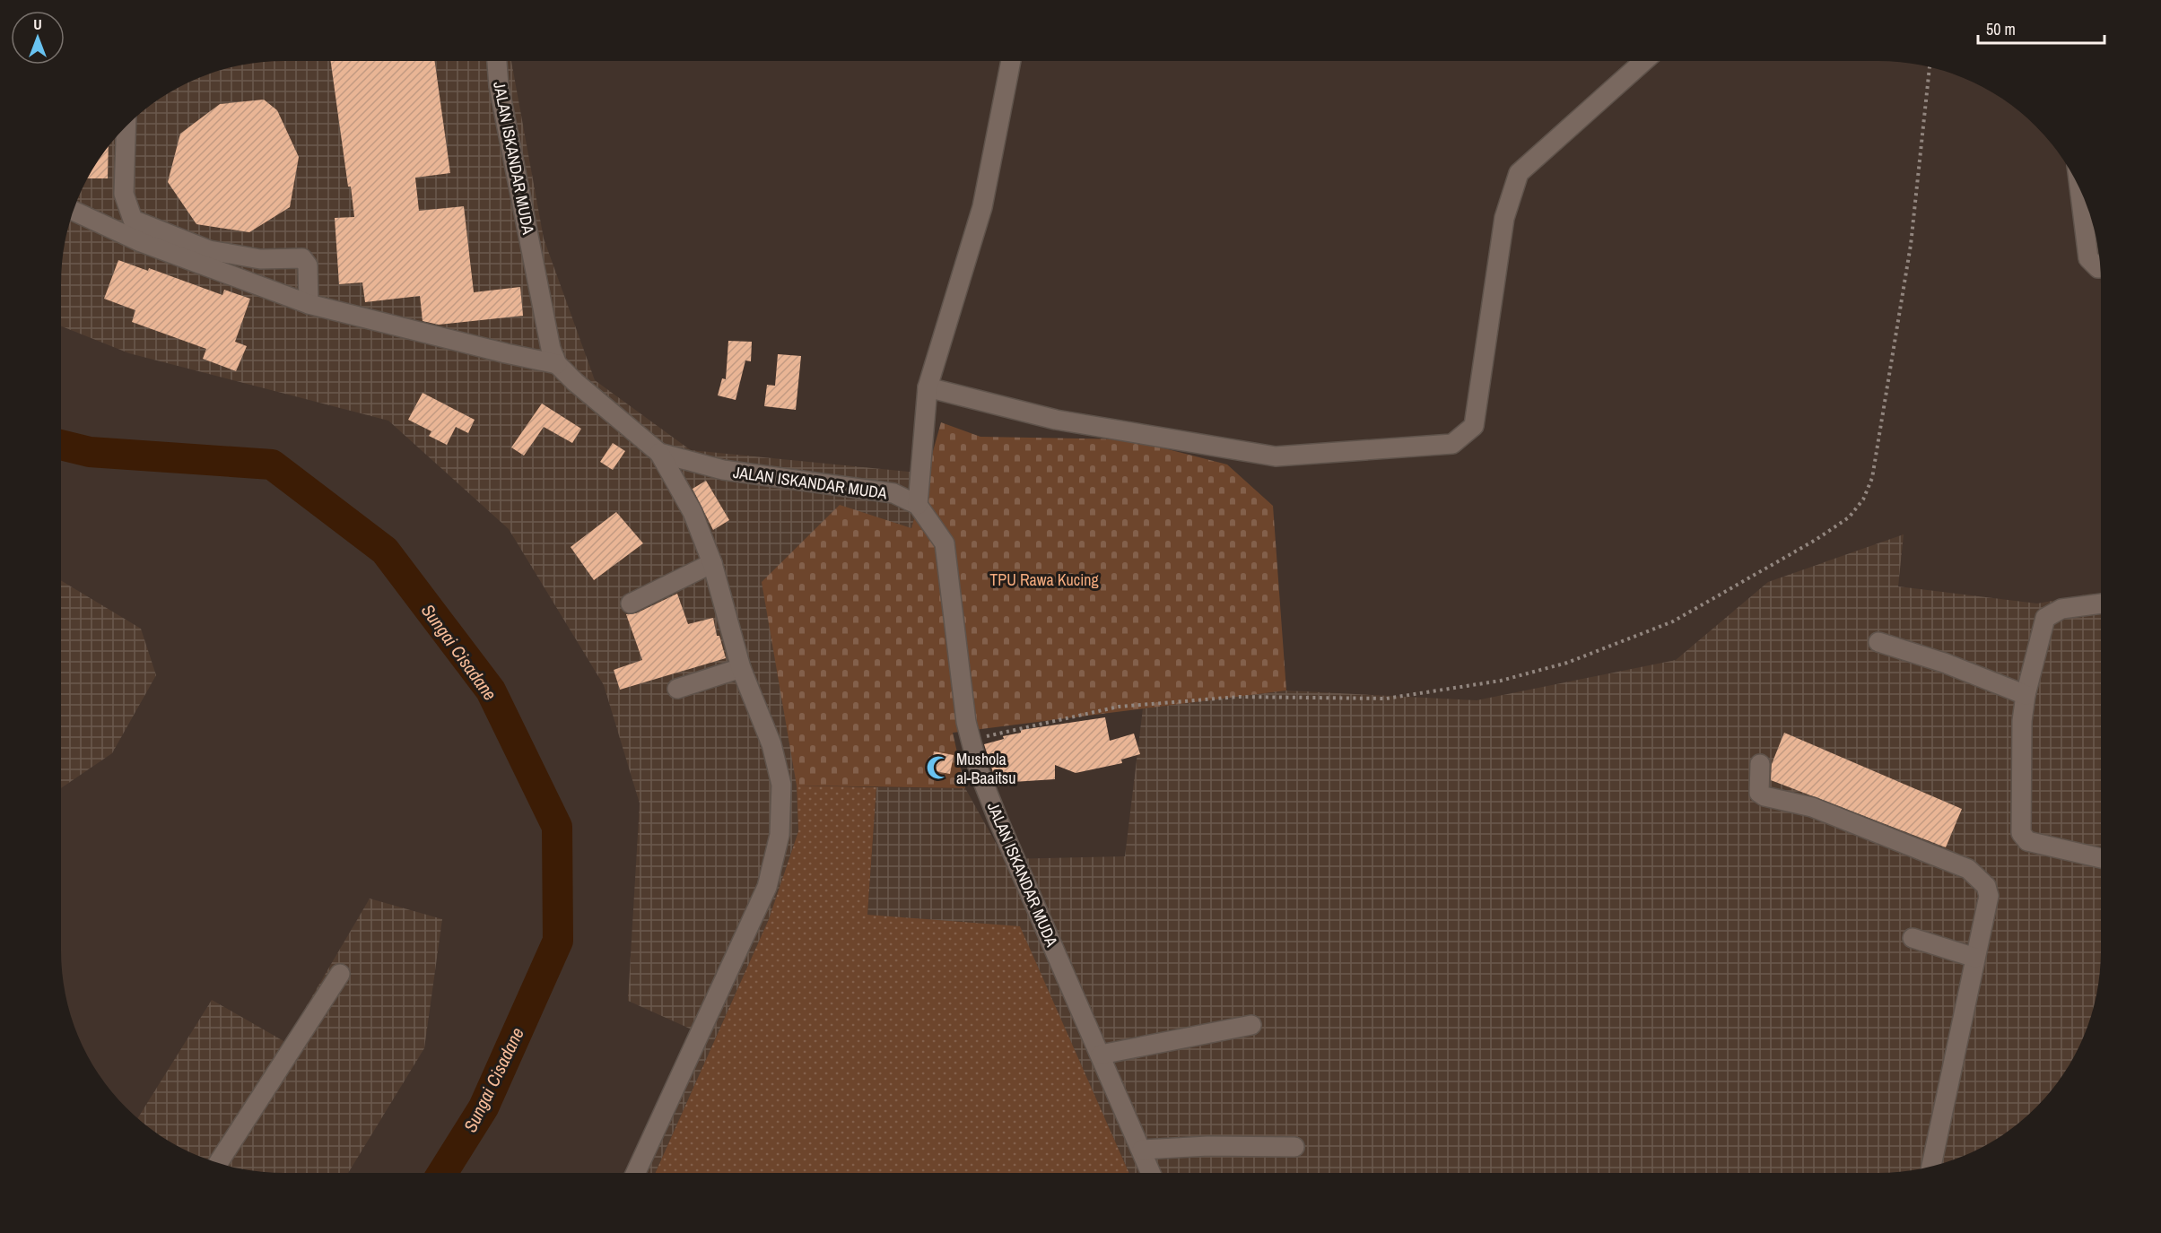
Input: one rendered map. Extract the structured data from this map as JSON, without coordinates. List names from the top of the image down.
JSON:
{
  "streets": {
    "street": ["JALAN ISKANDAR MUDA"]
  },
  "water": ["Sungai Cisadane"],
  "parks": ["TPU Rawa Kucing"],
  "places": {
    "mosque": ["Mushola al-Baaitsu"]
  },
  "scale_bar": "50 m",
  "north": "top"
}
